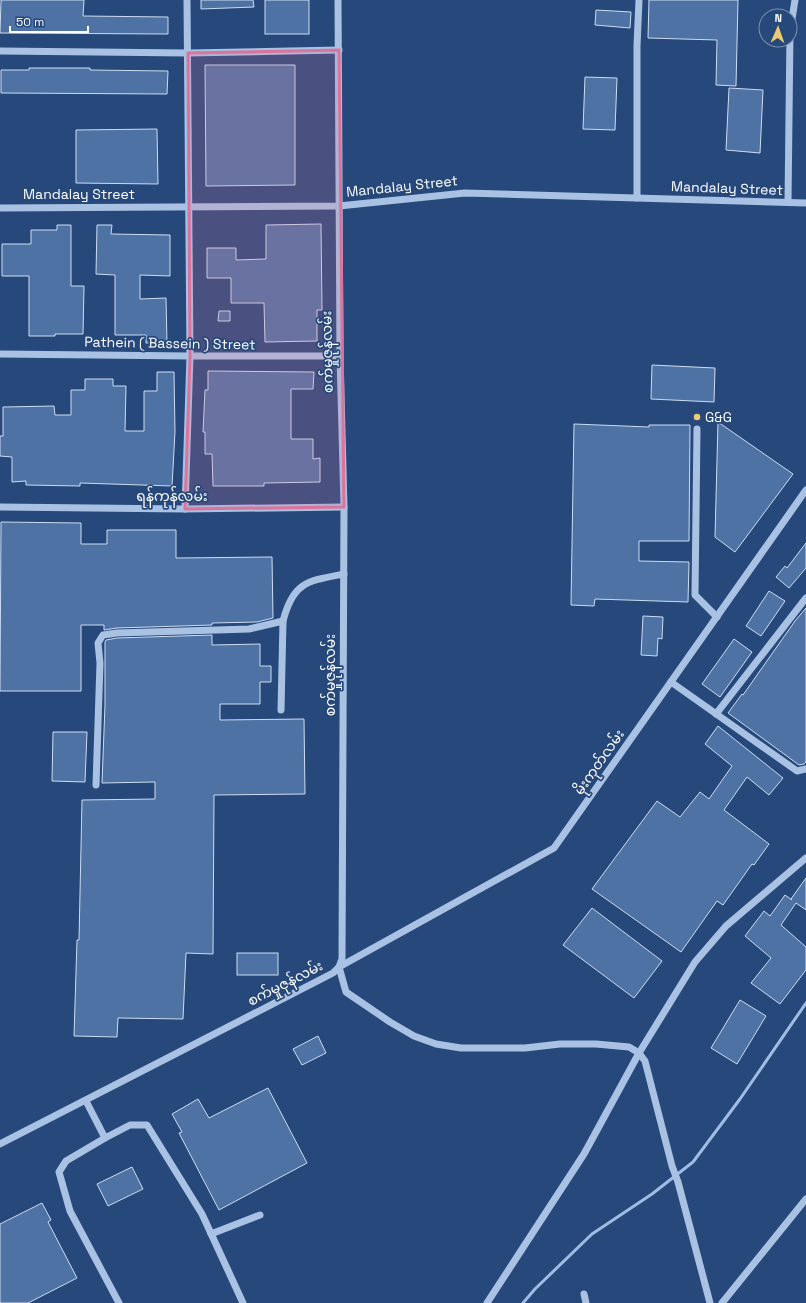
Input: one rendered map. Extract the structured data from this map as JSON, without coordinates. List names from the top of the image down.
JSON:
{
  "streets": {
    "street": [
      "Mandalay Street",
      "Pathein ( Bassein ) Street",
      "စက်မှုဇုန်လမ်း",
      "ရန်ကုန်လမ်း",
      "မိုးကုတ်လမ်း"
    ]
  },
  "crossings": [
    ["Mandalay Street", "စက်မှုဇုန်လမ်း"],
    ["Pathein ( Bassein ) Street", "စက်မှုဇုန်လမ်း"],
    ["စက်မှုဇုန်လမ်း", "ရန်ကုန်လမ်း"],
    ["စက်မှုဇုန်လမ်း", "မိုးကုတ်လမ်း"]
  ],
  "places": ["G&G"],
  "scale_bar": "50 m",
  "north": "top"
}
